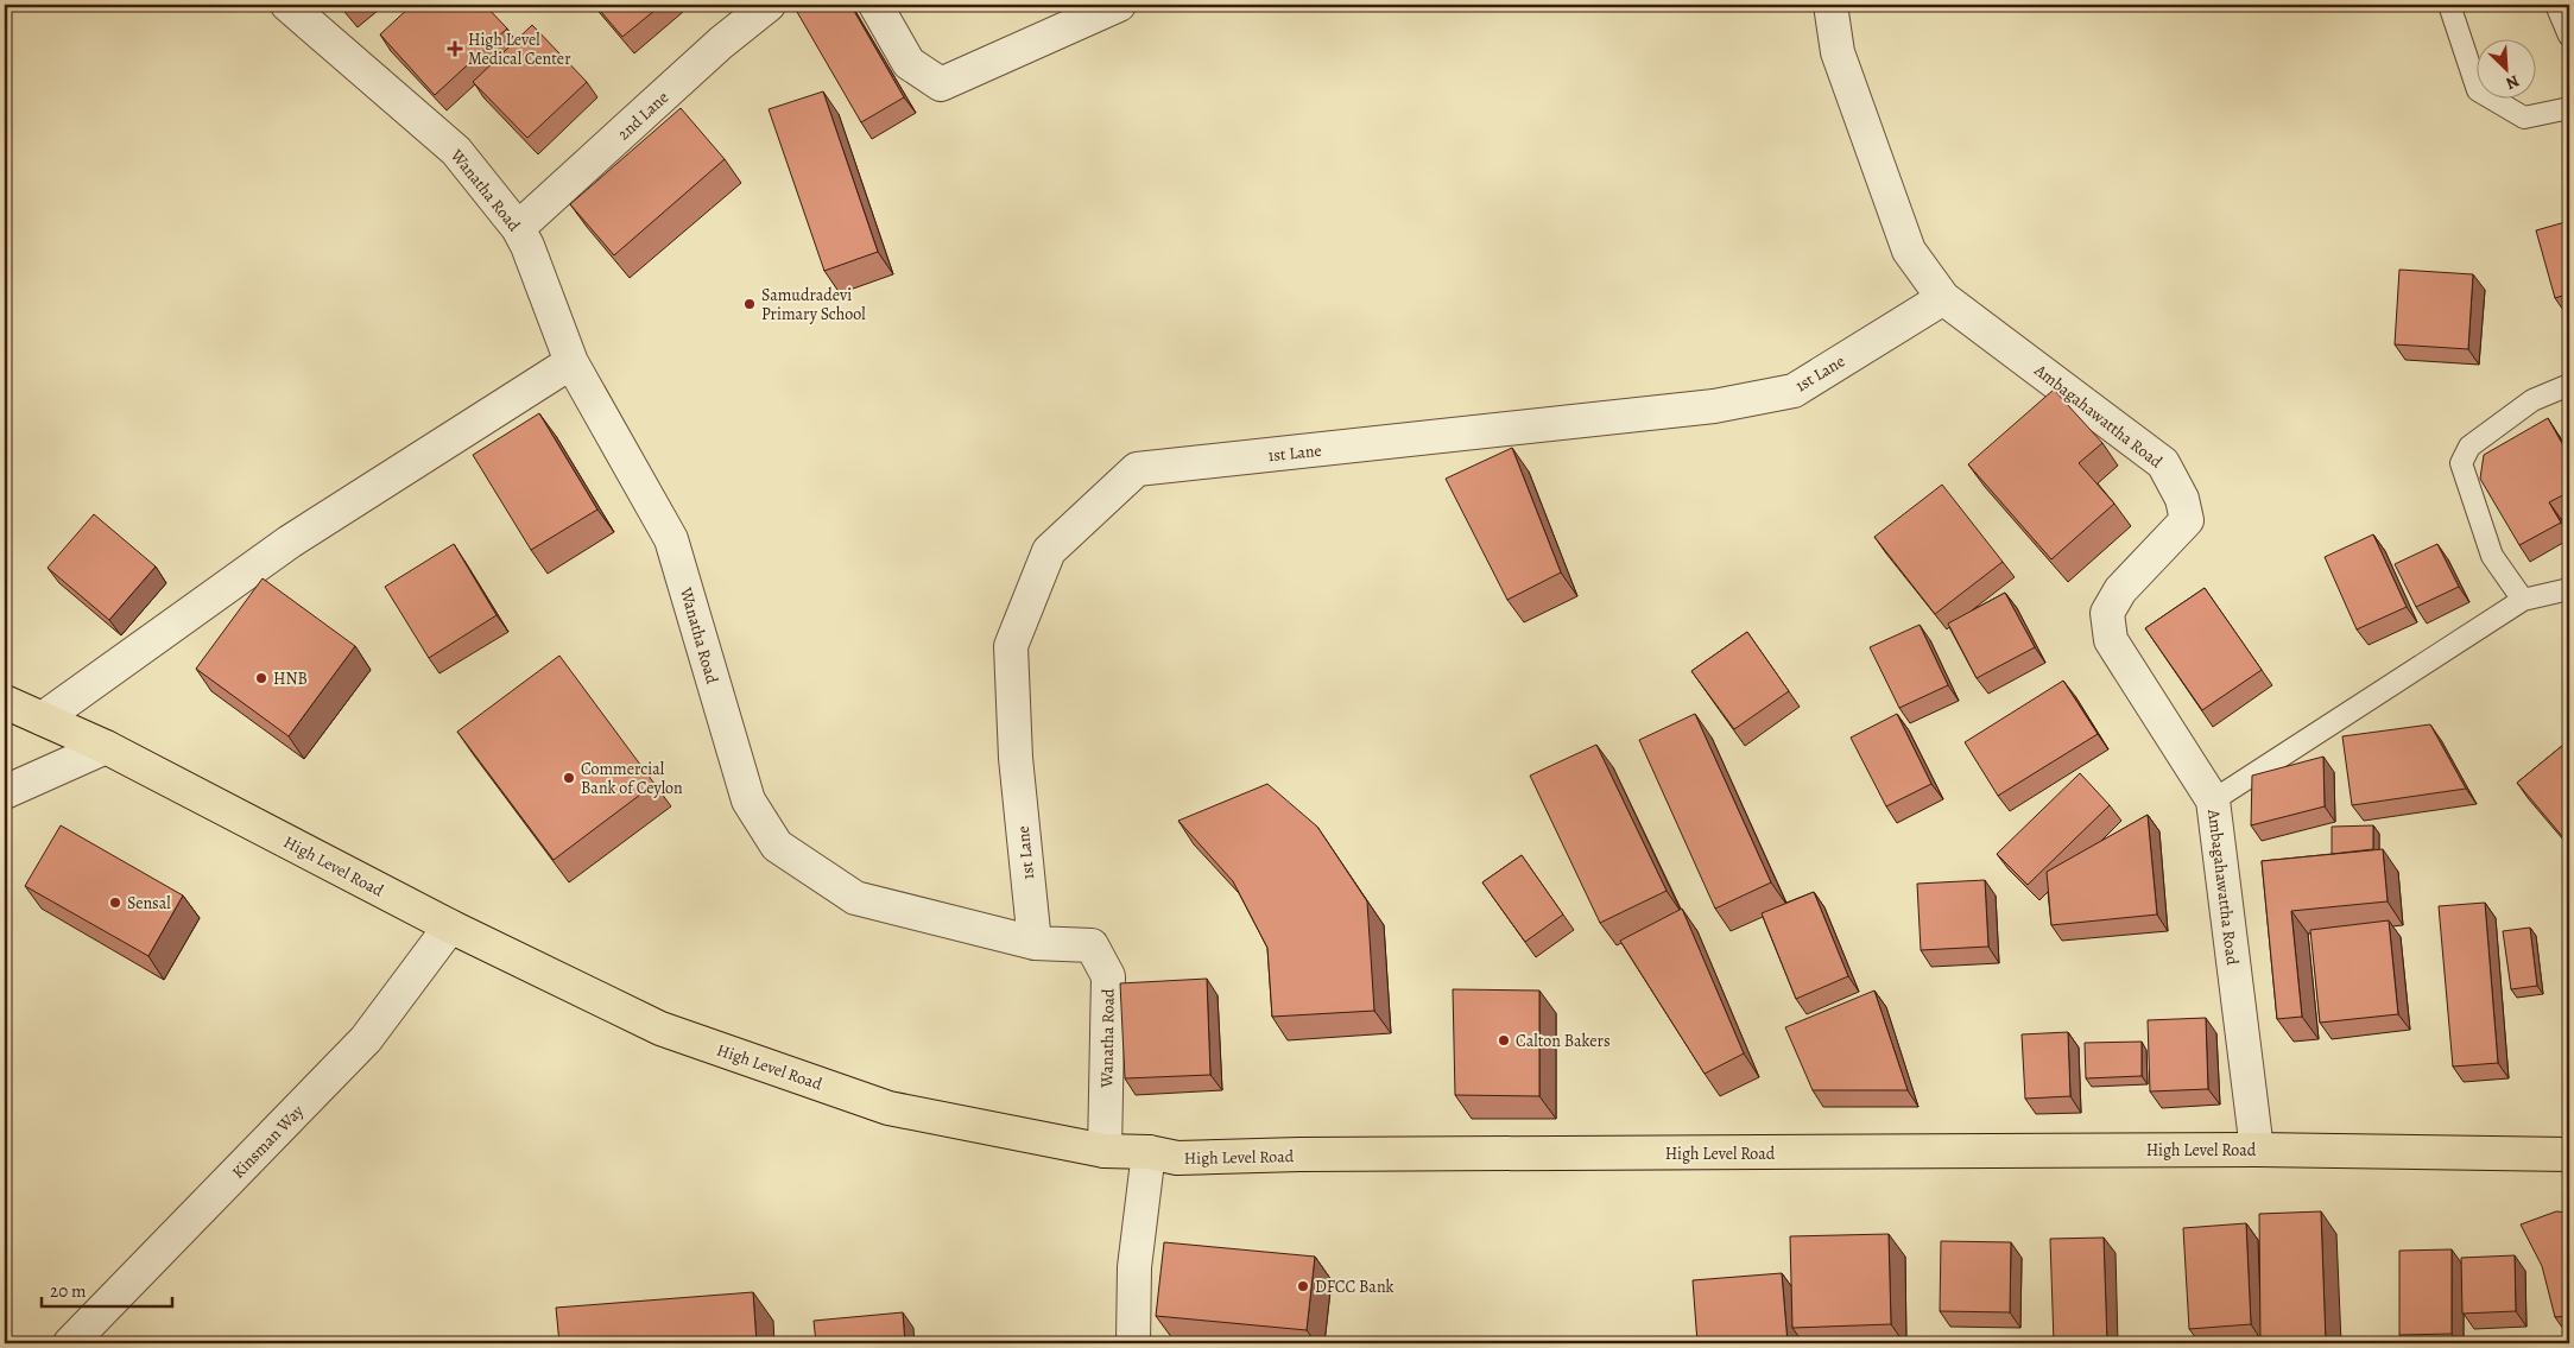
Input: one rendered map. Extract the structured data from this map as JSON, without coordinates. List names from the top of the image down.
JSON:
{
  "streets": {
    "highway": ["High Level Road"],
    "street": [
      "2nd Lane",
      "Wanatha Road",
      "1st Lane",
      "Ambagahawattha Road",
      "Kinsman Way"
    ]
  },
  "crossings": [
    ["2nd Lane", "Wanatha Road"],
    ["Wanatha Road", "1st Lane"],
    ["Wanatha Road", "High Level Road"],
    ["1st Lane", "Ambagahawattha Road"],
    ["Ambagahawattha Road", "High Level Road"],
    ["High Level Road", "Kinsman Way"]
  ],
  "places": {
    "health": ["High Level Medical Center"],
    "other": [
      "Samudradevi Primary School",
      "HNB",
      "Commercial Bank of Ceylon",
      "Sensal",
      "Calton Bakers",
      "DFCC Bank"
    ]
  },
  "scale_bar": "20 m",
  "north": "bottom right"
}
